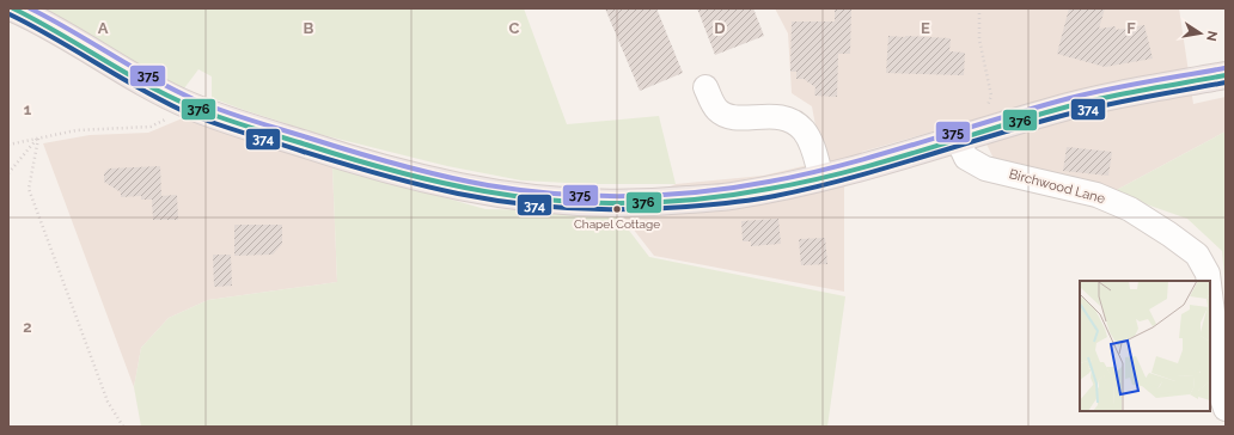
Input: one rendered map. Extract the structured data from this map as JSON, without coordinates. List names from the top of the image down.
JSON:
{
  "streets": {
    "street": ["Birchwood Lane"]
  },
  "places": ["Chapel Cottage"],
  "lines": ["transit line 376", "transit line 375", "transit line 374"],
  "north": "right",
  "grid": {
    "columns": [
      "A",
      "B",
      "C",
      "D",
      "E",
      "F"
    ],
    "rows": ["1", "2"]
  }
}
